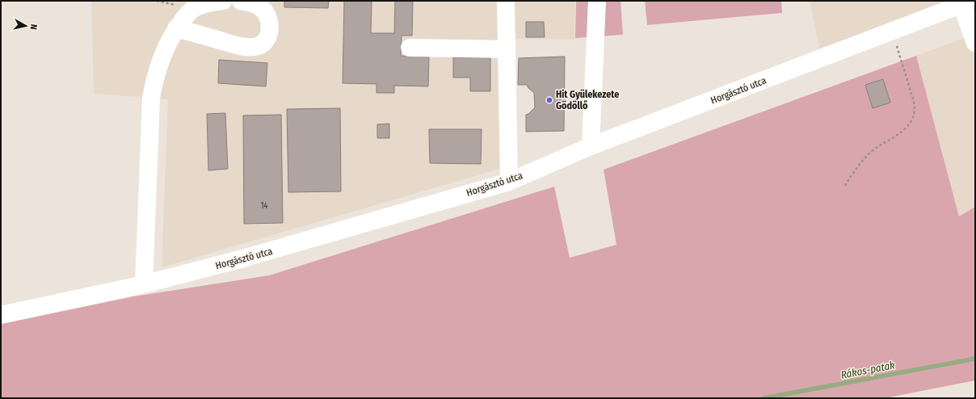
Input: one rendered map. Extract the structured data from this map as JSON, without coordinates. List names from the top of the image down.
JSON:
{
  "streets": {
    "street": ["Horgásztó utca"]
  },
  "water": ["Rákos-patak"],
  "places": ["Hit Gyülekezete Gödöllő"],
  "house_numbers": ["14"],
  "north": "right"
}
